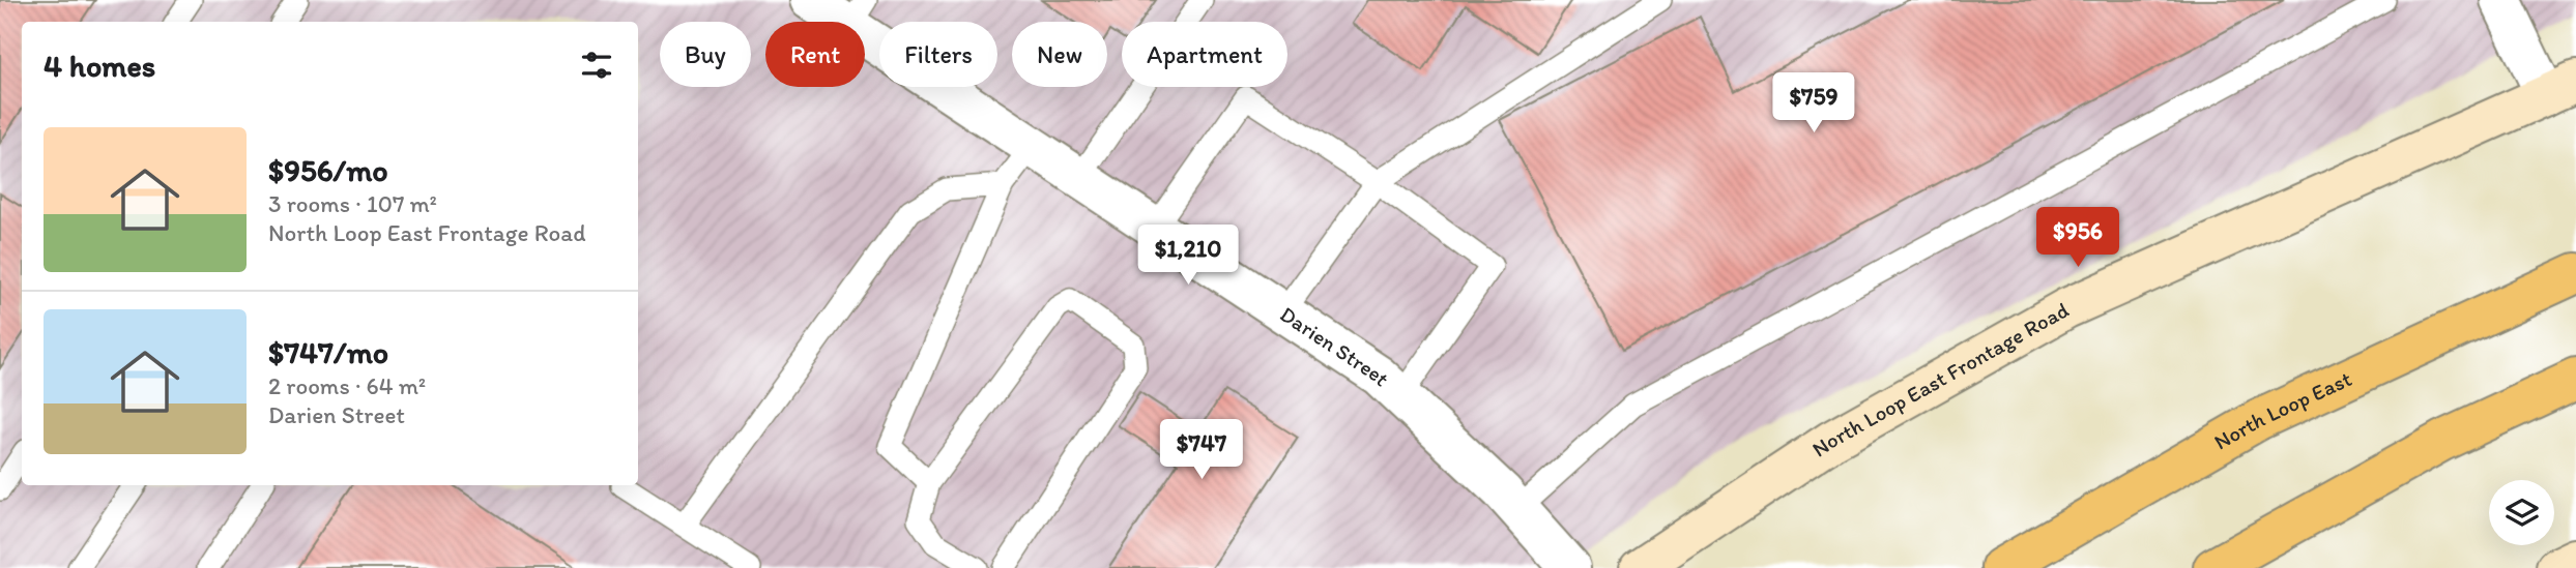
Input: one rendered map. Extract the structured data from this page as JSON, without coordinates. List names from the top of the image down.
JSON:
{
  "streets": {
    "highway": ["North Loop East"],
    "main road": ["North Loop East Frontage Road"],
    "street": ["Darien Street"]
  },
  "page": {
    "chip": [
      "Buy",
      "Rent",
      "Filters",
      "New",
      "Apartment"
    ],
    "heading": "4 homes",
    "price": [
      "$759",
      "$956",
      "$1,210",
      "$747"
    ],
    "list": [
      {
        "name": "$956/mo",
        "note": "3 rooms · 107 m² · North Loop East Frontage Road"
      },
      {
        "name": "$747/mo",
        "note": "2 rooms · 64 m² · Darien Street"
      }
    ]
  }
}
